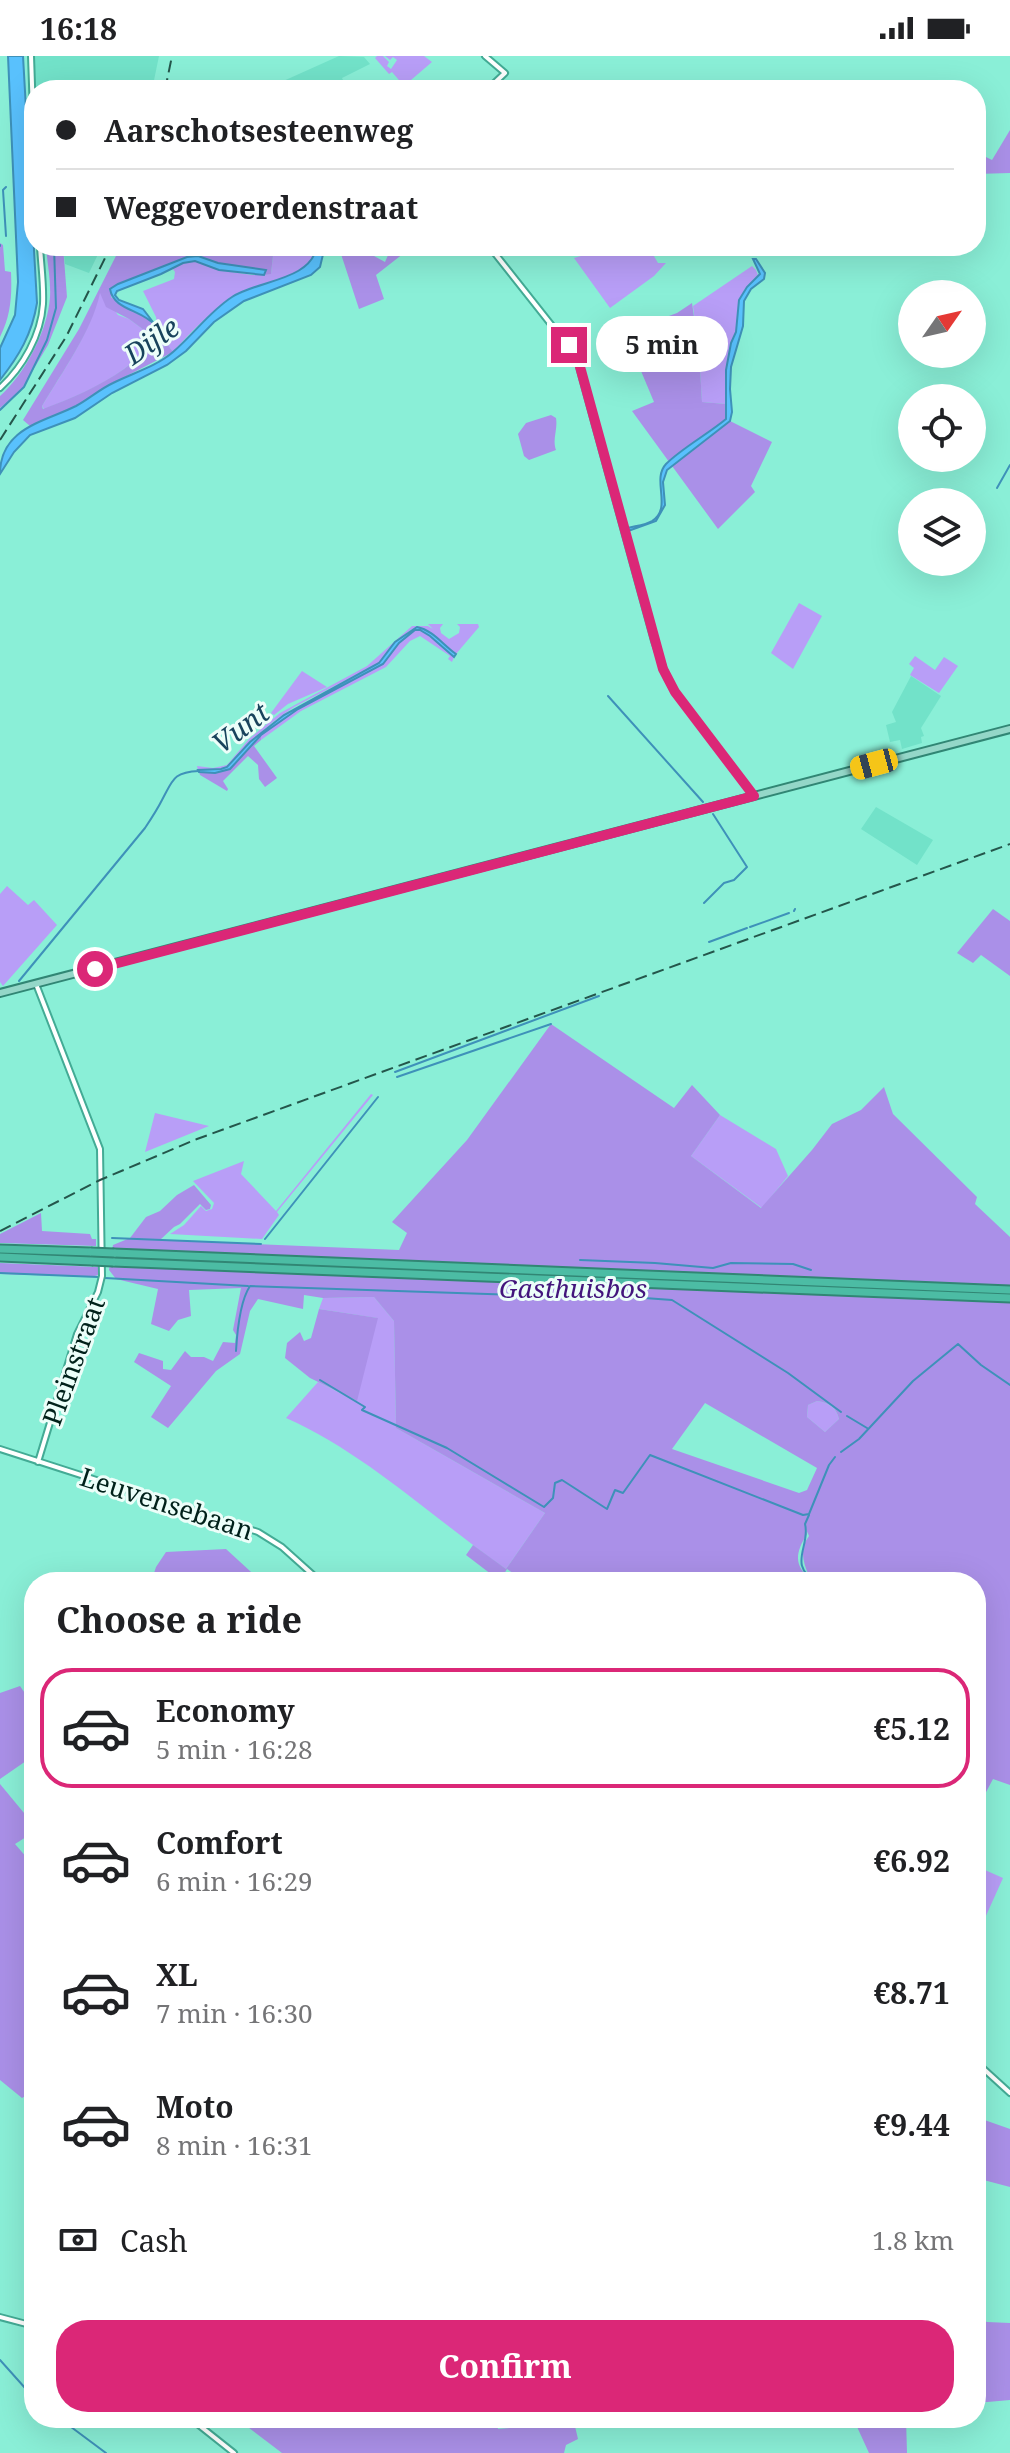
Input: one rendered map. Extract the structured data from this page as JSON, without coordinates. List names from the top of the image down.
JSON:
{
  "streets": {
    "street": ["Pleinstraat", "Leuvensebaan"]
  },
  "crossings": [
    ["Pleinstraat", "Leuvensebaan"]
  ],
  "water": ["Dijle", "Vunt"],
  "parks": ["Gasthuisbos"],
  "north": "top right",
  "page": {
    "status": "16:18",
    "banner": ["Aarschotsesteenweg", "Weggevoerdenstraat"],
    "bubble": "5 min",
    "heading": "Choose a ride",
    "list": [
      {
        "name": "Economy",
        "note": "5 min · 16:28",
        "value": "€5.12"
      },
      {
        "name": "Comfort",
        "note": "6 min · 16:29",
        "value": "€6.92"
      },
      {
        "name": "XL",
        "note": "7 min · 16:30",
        "value": "€8.71"
      },
      {
        "name": "Moto",
        "note": "8 min · 16:31",
        "value": "€9.44"
      }
    ],
    "pay": ["Cash", "1.8 km"],
    "buttons": "Confirm"
  }
}
